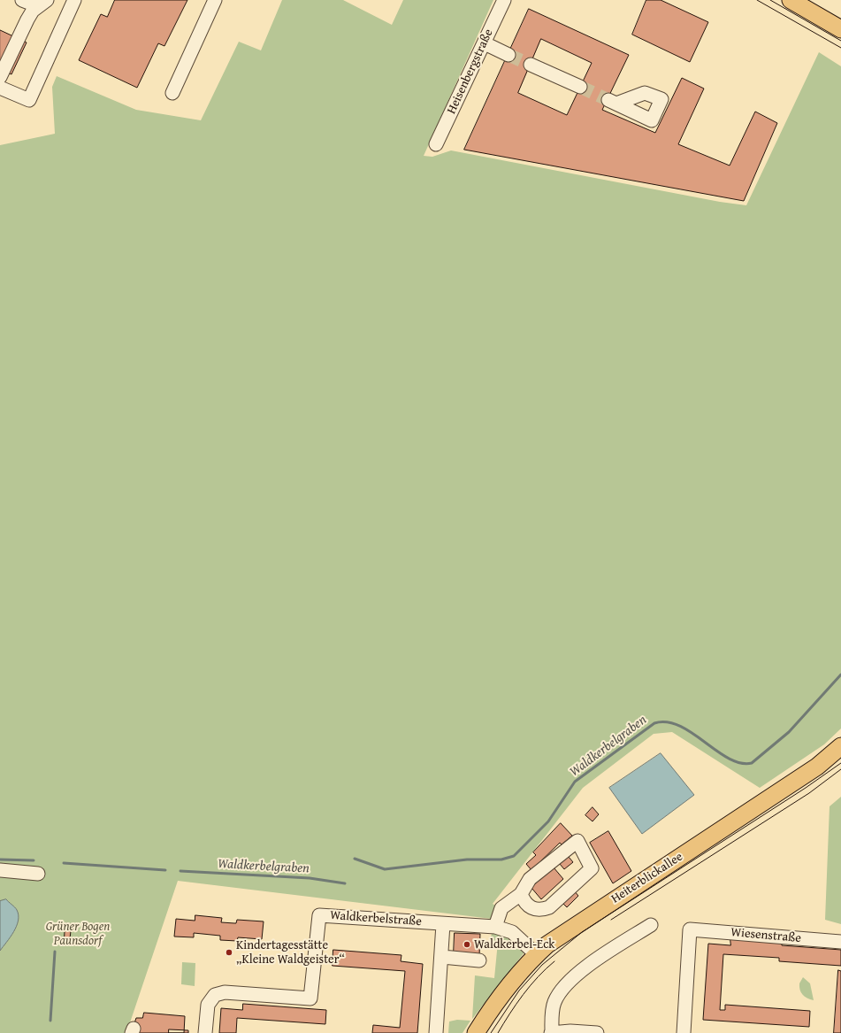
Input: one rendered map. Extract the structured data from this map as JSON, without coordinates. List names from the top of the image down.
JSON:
{
  "streets": {
    "main road": ["Heiterblickallee"],
    "street": ["Heisenbergstraße", "Waldkerbelstraße", "Wiesenstraße"]
  },
  "crossings": [
    ["Heiterblickallee", "Waldkerbelstraße"]
  ],
  "water": ["Waldkerbelgraben"],
  "parks": ["Grüner Bogen Paunsdorf"],
  "places": ["Waldkerbel-Eck", "Kindertagesstätte „Kleine Waldgeister“"]
}
